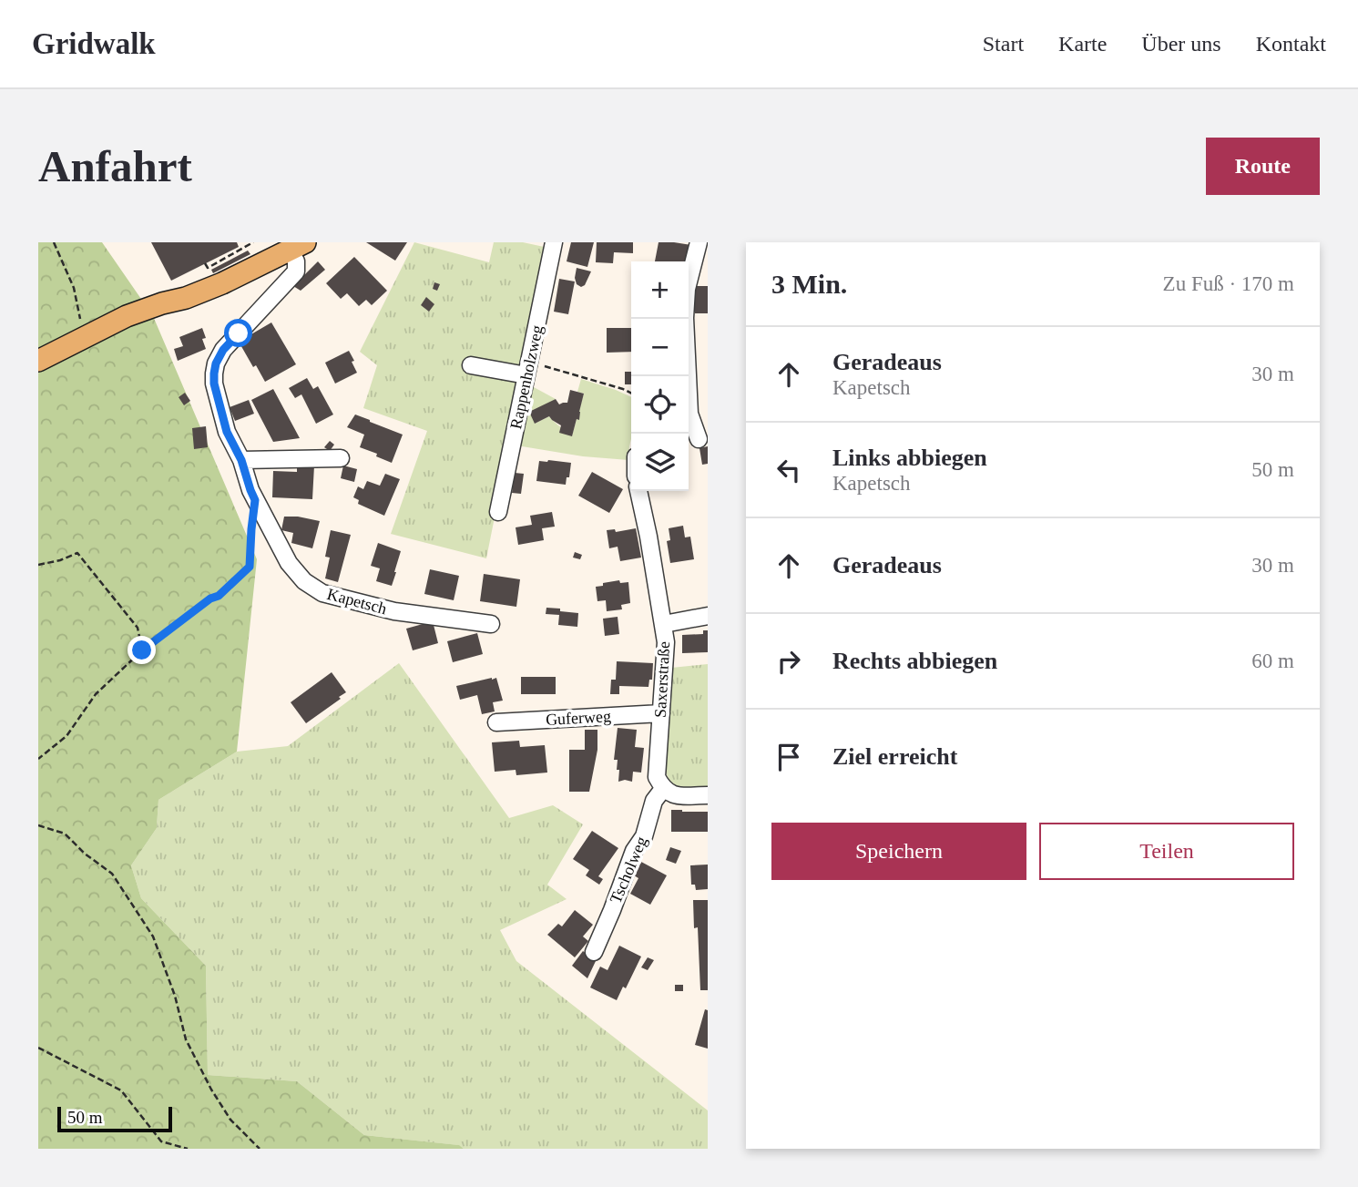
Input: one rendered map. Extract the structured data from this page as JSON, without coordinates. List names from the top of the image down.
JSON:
{
  "streets": {
    "street": [
      "Rappenholzweg",
      "Kapetsch",
      "Saxerstraße",
      "Guferweg",
      "Tscholweg"
    ]
  },
  "crossings": [
    ["Saxerstraße", "Guferweg"],
    ["Saxerstraße", "Tscholweg"]
  ],
  "scale_bar": "50 m",
  "page": {
    "header": "Gridwalk",
    "nav": [
      "Start",
      "Karte",
      "Über uns",
      "Kontakt"
    ],
    "buttons": [
      "Route",
      ["Speichern", "Teilen"]
    ],
    "title": "Anfahrt",
    "heading": ["3 Min.", "Zu Fuß · 170 m"],
    "map_buttons": ["+", "−"],
    "list": [
      ["Geradeaus", "Kapetsch", "30 m"],
      ["Links abbiegen", "Kapetsch", "50 m"],
      ["Geradeaus", "30 m"],
      ["Rechts abbiegen", "60 m"],
      "Ziel erreicht"
    ],
    "scale": "50 m"
  }
}
